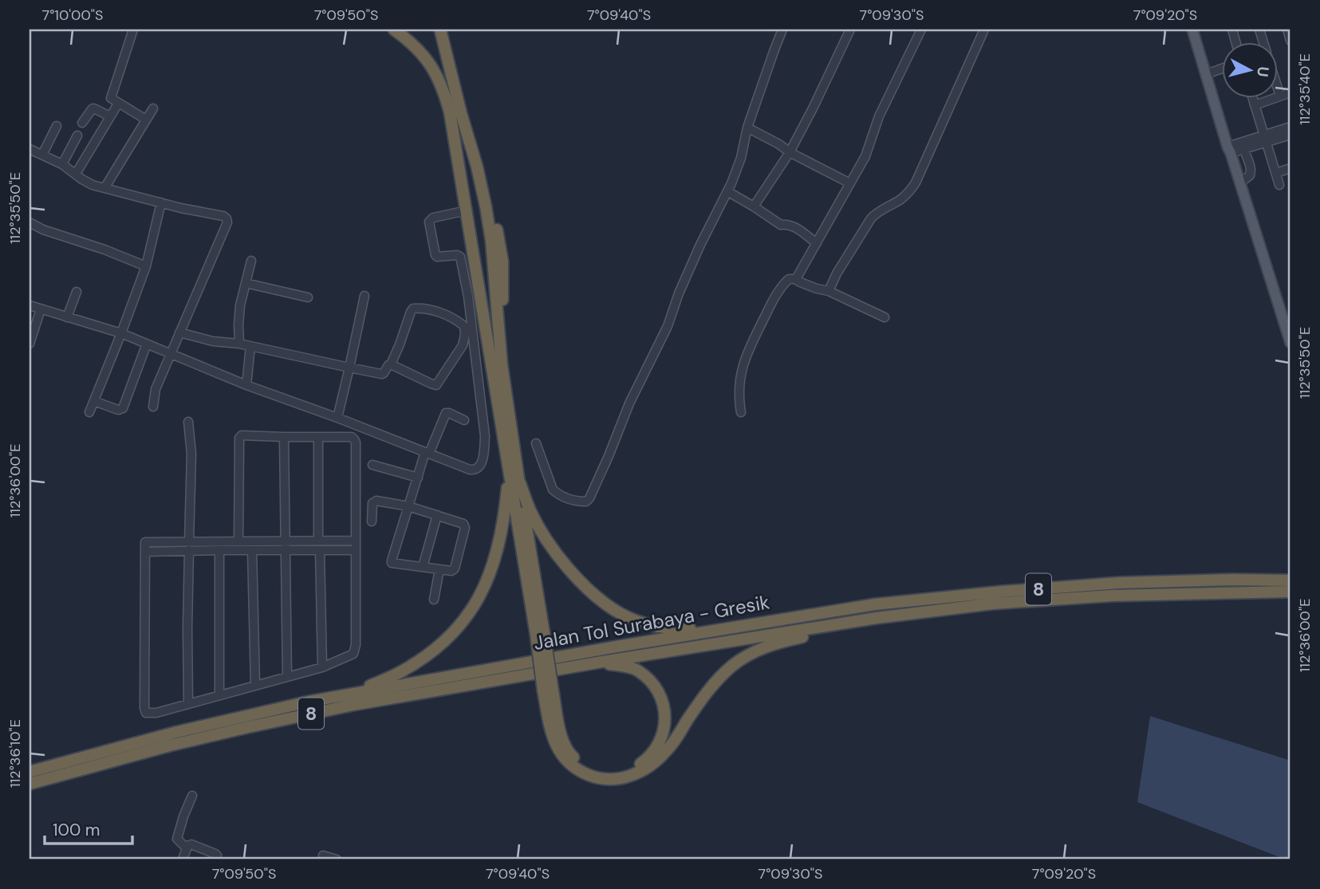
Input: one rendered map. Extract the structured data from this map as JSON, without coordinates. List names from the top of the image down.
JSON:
{
  "streets": {
    "highway": ["8", "Jalan Tol Surabaya - Gresik"]
  },
  "crossings": [
    ["8", "Jalan Tol Surabaya - Gresik"]
  ],
  "scale_bar": "100 m",
  "north": "right",
  "coordinates": [
    "7°10'00\"S",
    "7°09'50\"S",
    "7°09'40\"S",
    "7°09'30\"S",
    "7°09'20\"S",
    "112°35'40\"E",
    "112°35'50\"E",
    "112°36'00\"E",
    "112°36'10\"E"
  ]
}
